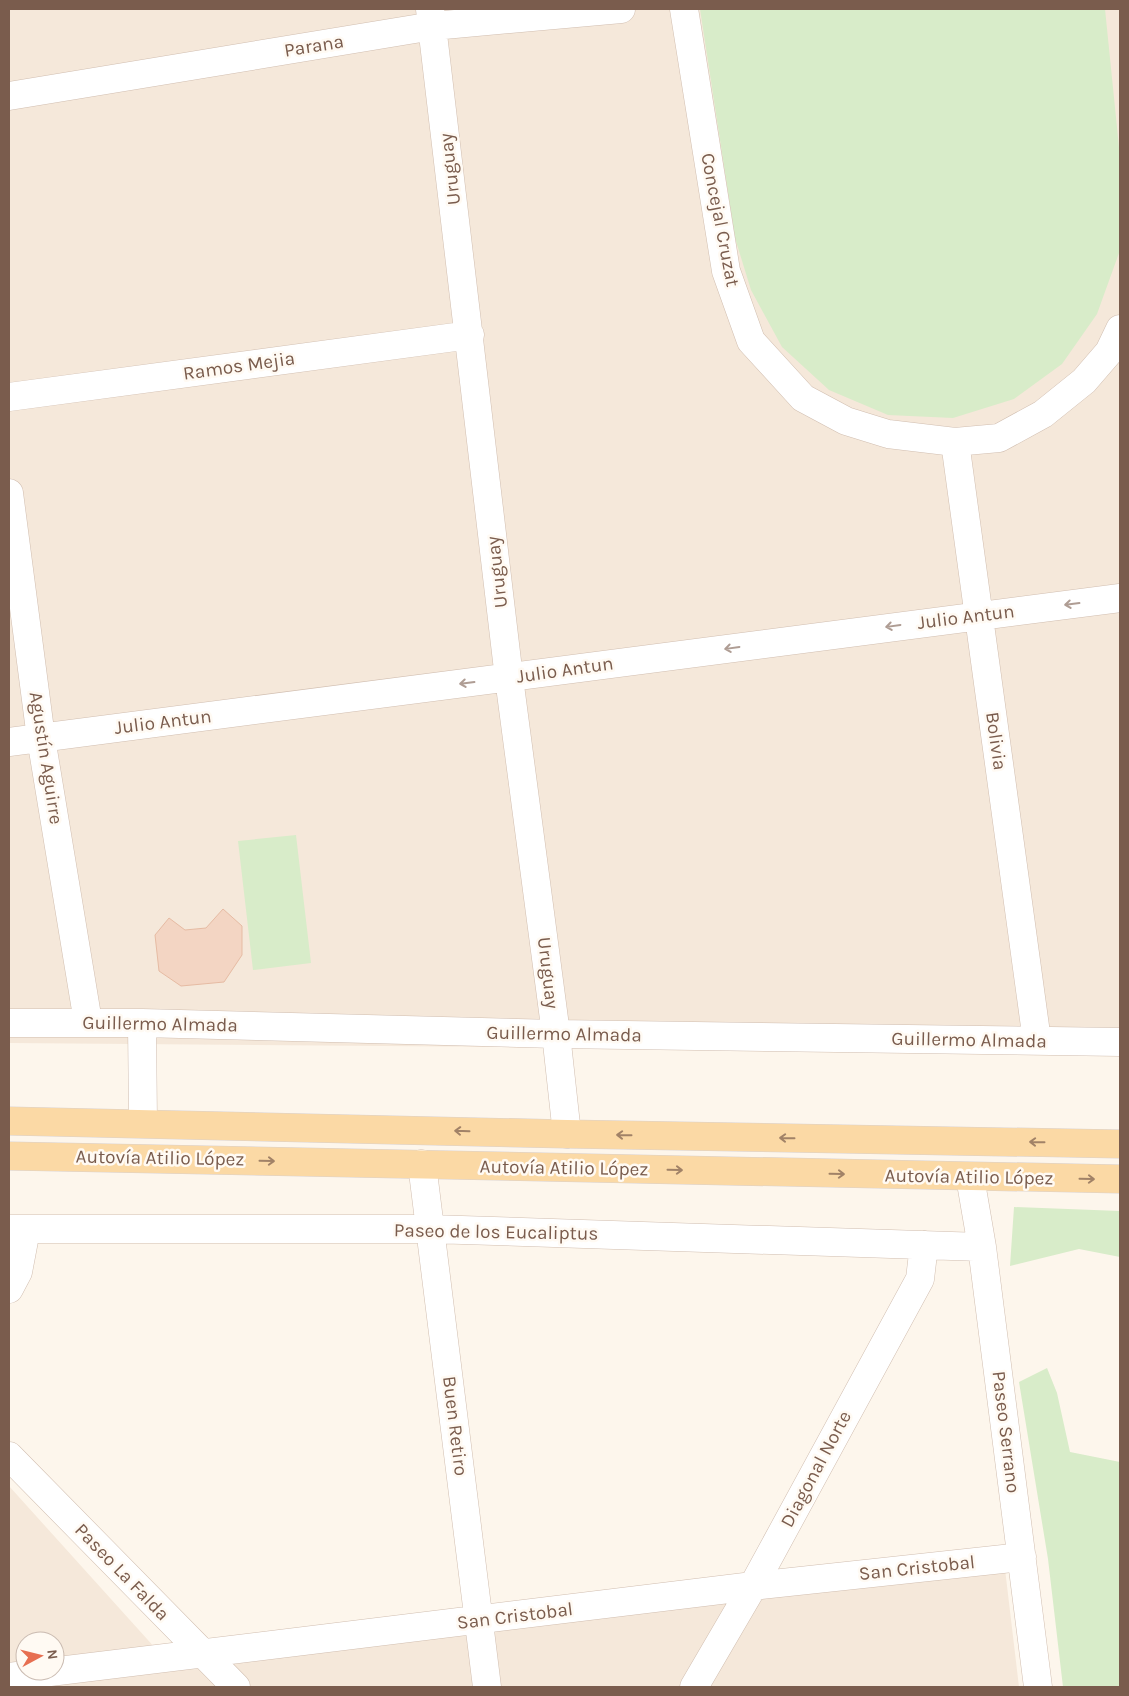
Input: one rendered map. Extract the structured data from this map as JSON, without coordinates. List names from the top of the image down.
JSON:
{
  "streets": {
    "main road": ["Autovía Atilio López"],
    "street": [
      "Parana",
      "Uruguay",
      "Concejal Cruzat",
      "Ramos Mejia",
      "Julio Antun",
      "Bolivia",
      "Agustín Aguirre",
      "Guillermo Almada",
      "Paseo de los Eucaliptus",
      "Buen Retiro",
      "Paseo Serrano",
      "Diagonal Norte",
      "San Cristobal",
      "Paseo La Falda"
    ]
  },
  "crossings": [
    ["Parana", "Uruguay"],
    ["Uruguay", "Ramos Mejia"],
    ["Uruguay", "Julio Antun"],
    ["Uruguay", "Guillermo Almada"],
    ["Uruguay", "Autovía Atilio López"],
    ["Concejal Cruzat", "Bolivia"],
    ["Julio Antun", "Bolivia"],
    ["Julio Antun", "Agustín Aguirre"],
    ["Bolivia", "Guillermo Almada"],
    ["Agustín Aguirre", "Guillermo Almada"],
    ["Autovía Atilio López", "Buen Retiro"],
    ["Autovía Atilio López", "Paseo Serrano"],
    ["Paseo de los Eucaliptus", "Buen Retiro"],
    ["Paseo de los Eucaliptus", "Paseo Serrano"],
    ["Paseo de los Eucaliptus", "Diagonal Norte"],
    ["Buen Retiro", "San Cristobal"],
    ["Paseo Serrano", "San Cristobal"],
    ["Diagonal Norte", "San Cristobal"],
    ["San Cristobal", "Paseo La Falda"]
  ],
  "one_way": ["Julio Antun"],
  "north": "right"
}
